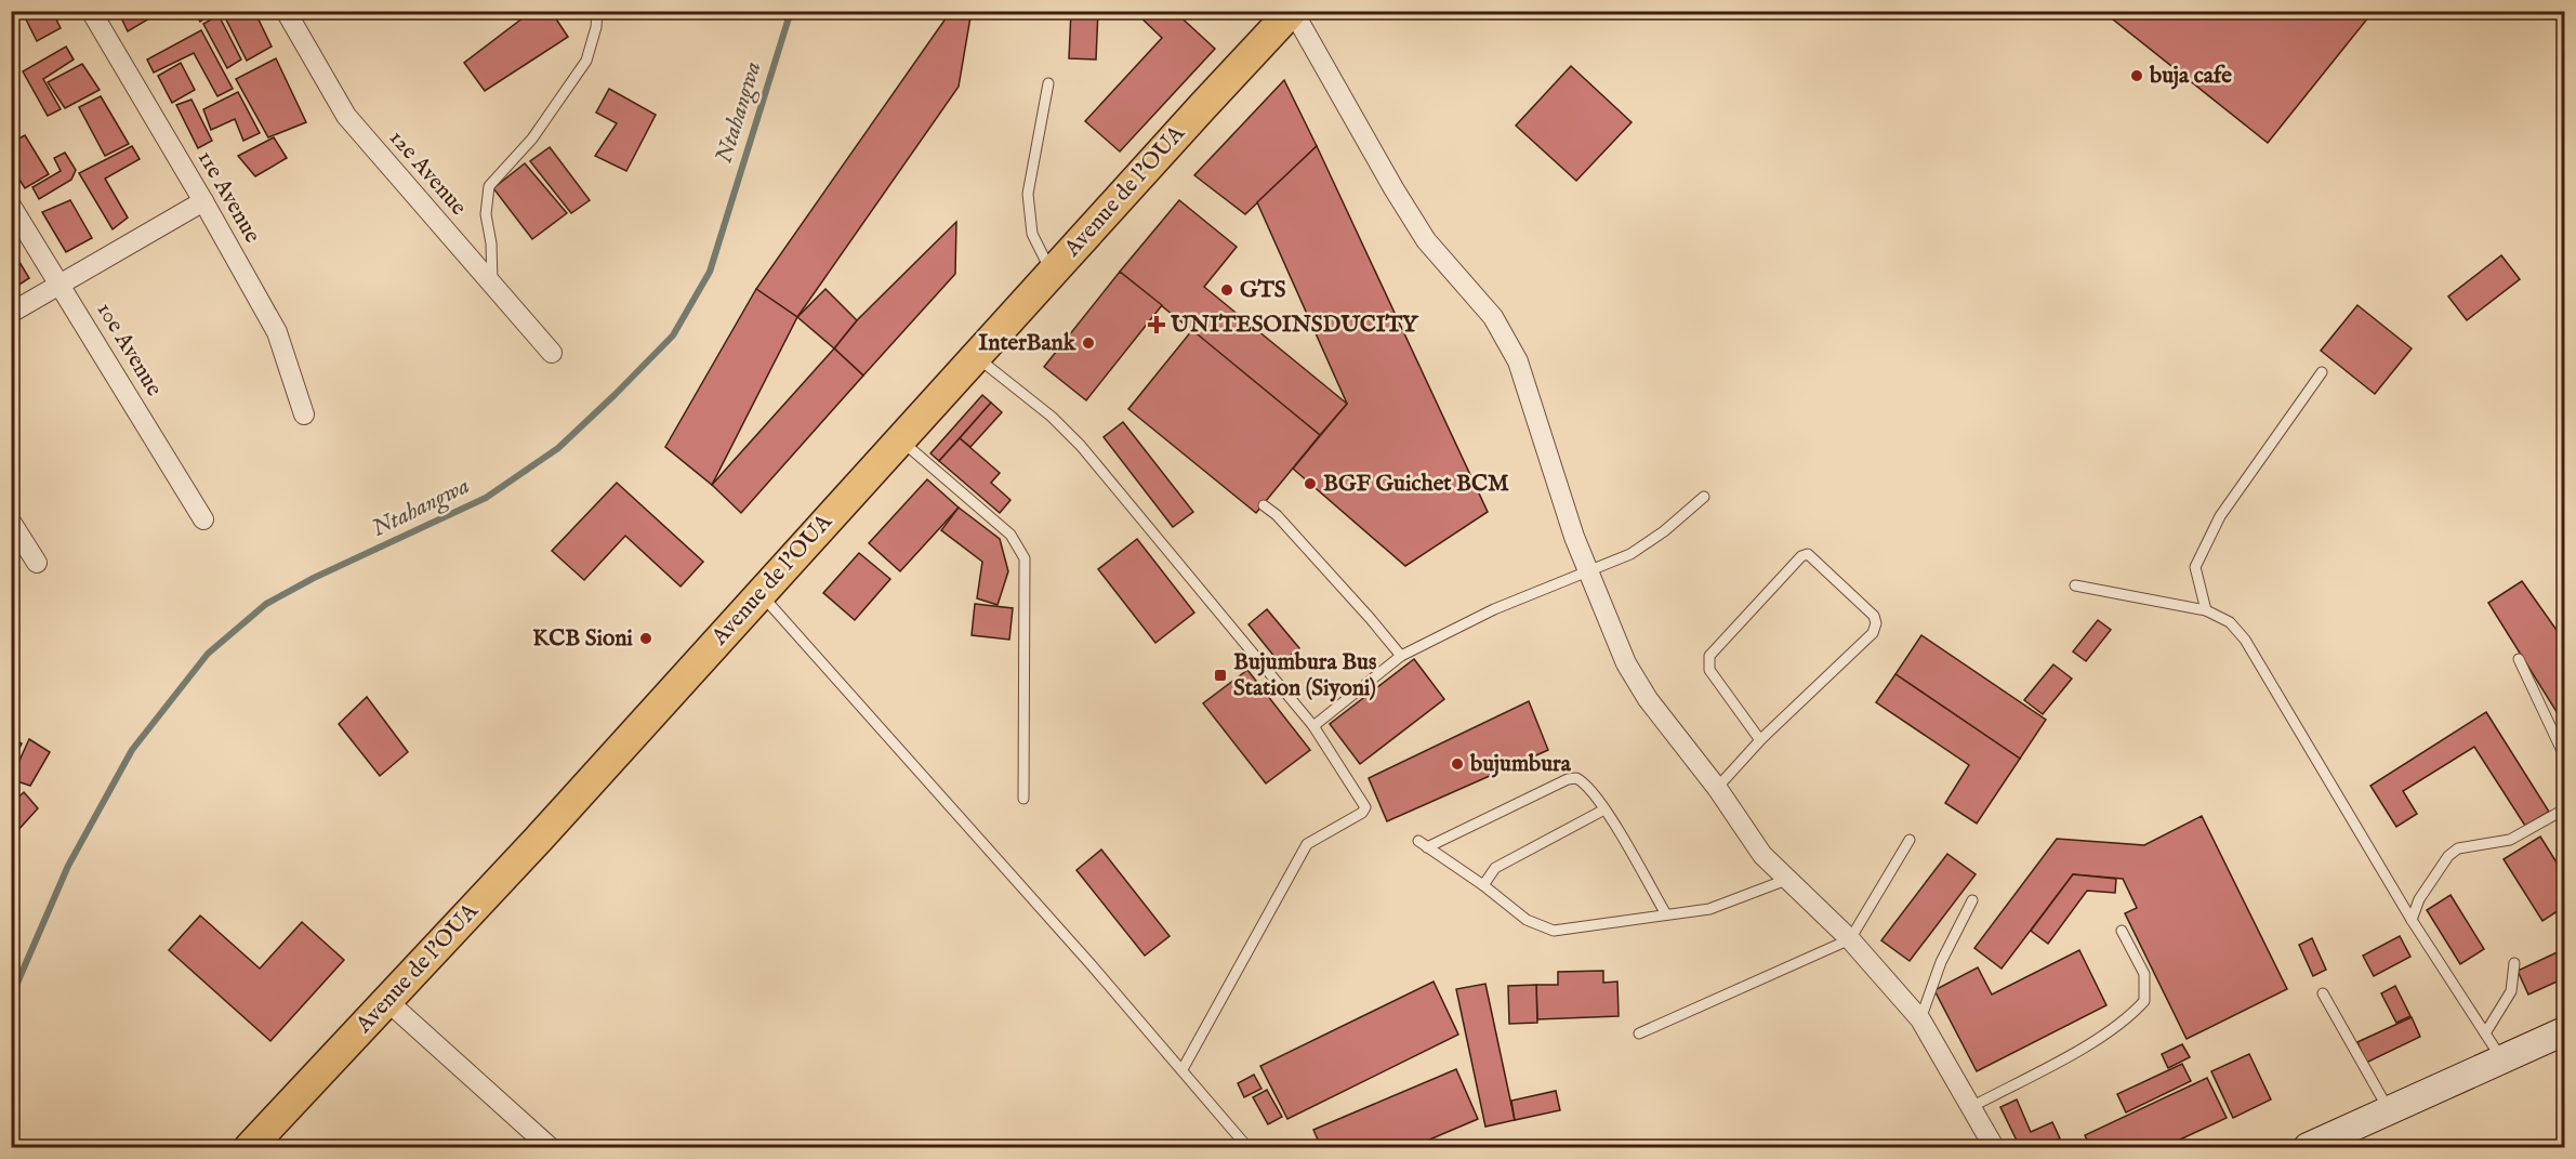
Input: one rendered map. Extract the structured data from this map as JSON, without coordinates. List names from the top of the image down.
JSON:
{
  "streets": {
    "main road": ["Avenue de l'OUA"],
    "street": ["12e Avenue", "11e Avenue", "10e Avenue"]
  },
  "water": ["Ntahangwa"],
  "places": {
    "other": [
      "buja cafe",
      "GTS",
      "InterBank",
      "BGF Guichet BCM",
      "KCB Sioni",
      "bujumbura"
    ],
    "health": ["UNITESOINSDUCITY"],
    "transit": ["Bujumbura Bus Station (Siyoni)"]
  }
}
